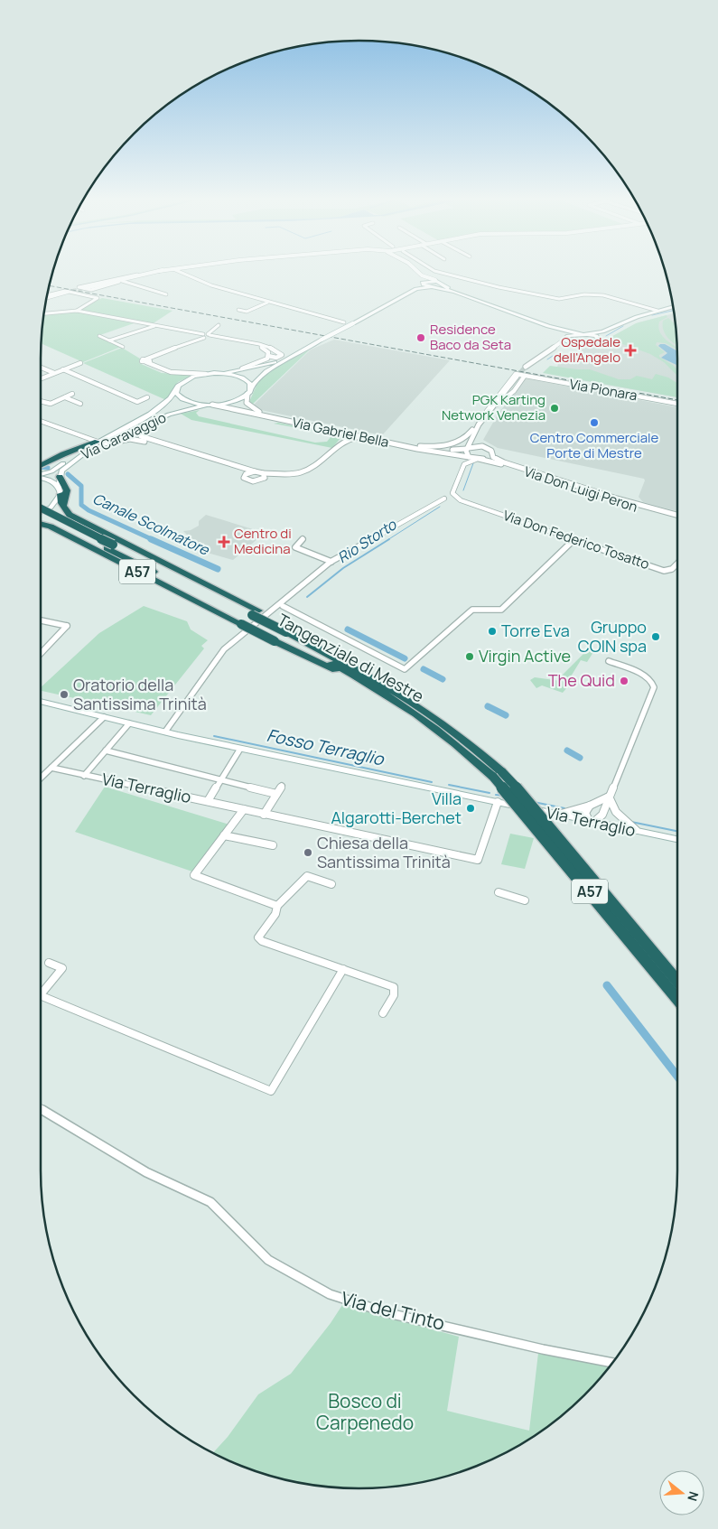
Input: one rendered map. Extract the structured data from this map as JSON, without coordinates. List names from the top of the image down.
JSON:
{
  "streets": {
    "highway": ["A57", "Tangenziale di Mestre"],
    "main road": ["Via Caravaggio", "Via Terraglio"],
    "street": [
      "Via Pionara",
      "Via Gabriel Bella",
      "Via Don Luigi Peron",
      "Via Don Federico Tosatto",
      "Via del Tinto"
    ]
  },
  "crossings": [
    ["Via Gabriel Bella", "Via Caravaggio"],
    ["Via Gabriel Bella", "Via Don Luigi Peron"],
    ["Via Gabriel Bella", "Via Don Federico Tosatto"],
    ["Via Don Luigi Peron", "Via Don Federico Tosatto"],
    ["A57", "Tangenziale di Mestre"]
  ],
  "water": ["Canale Scolmatore", "Rio Storto", "Fosso Terraglio"],
  "parks": ["Bosco di Carpenedo"],
  "places": {
    "other": [
      "Residence Baco da Seta",
      "PGK Karting Network Venezia",
      "Centro Commerciale Porte di Mestre",
      "Torre Eva",
      "Gruppo COIN spa",
      "Virgin Active",
      "The Quid",
      "Oratorio della Santissima Trinità",
      "Villa Algarotti-Berchet",
      "Chiesa della Santissima Trinità"
    ],
    "health": ["Ospedale dell'Angelo", "Centro di Medicina"]
  },
  "north": "right"
}
